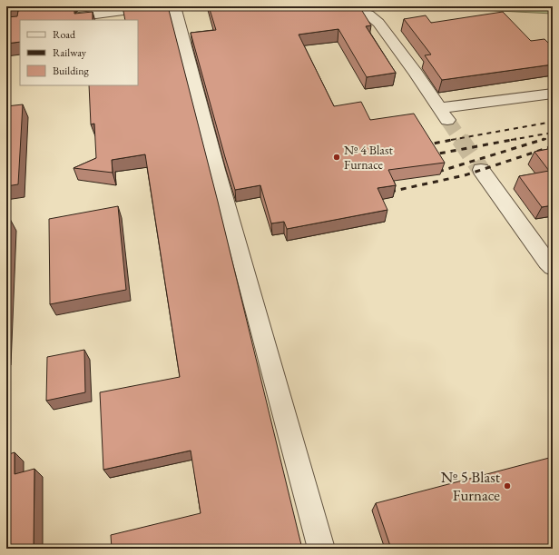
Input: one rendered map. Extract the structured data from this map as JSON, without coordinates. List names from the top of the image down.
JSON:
{
  "places": ["Nº 4 Blast Furnace", "Nº 5 Blast Furnace"],
  "legend": ["Road", "Railway", "Building"]
}
